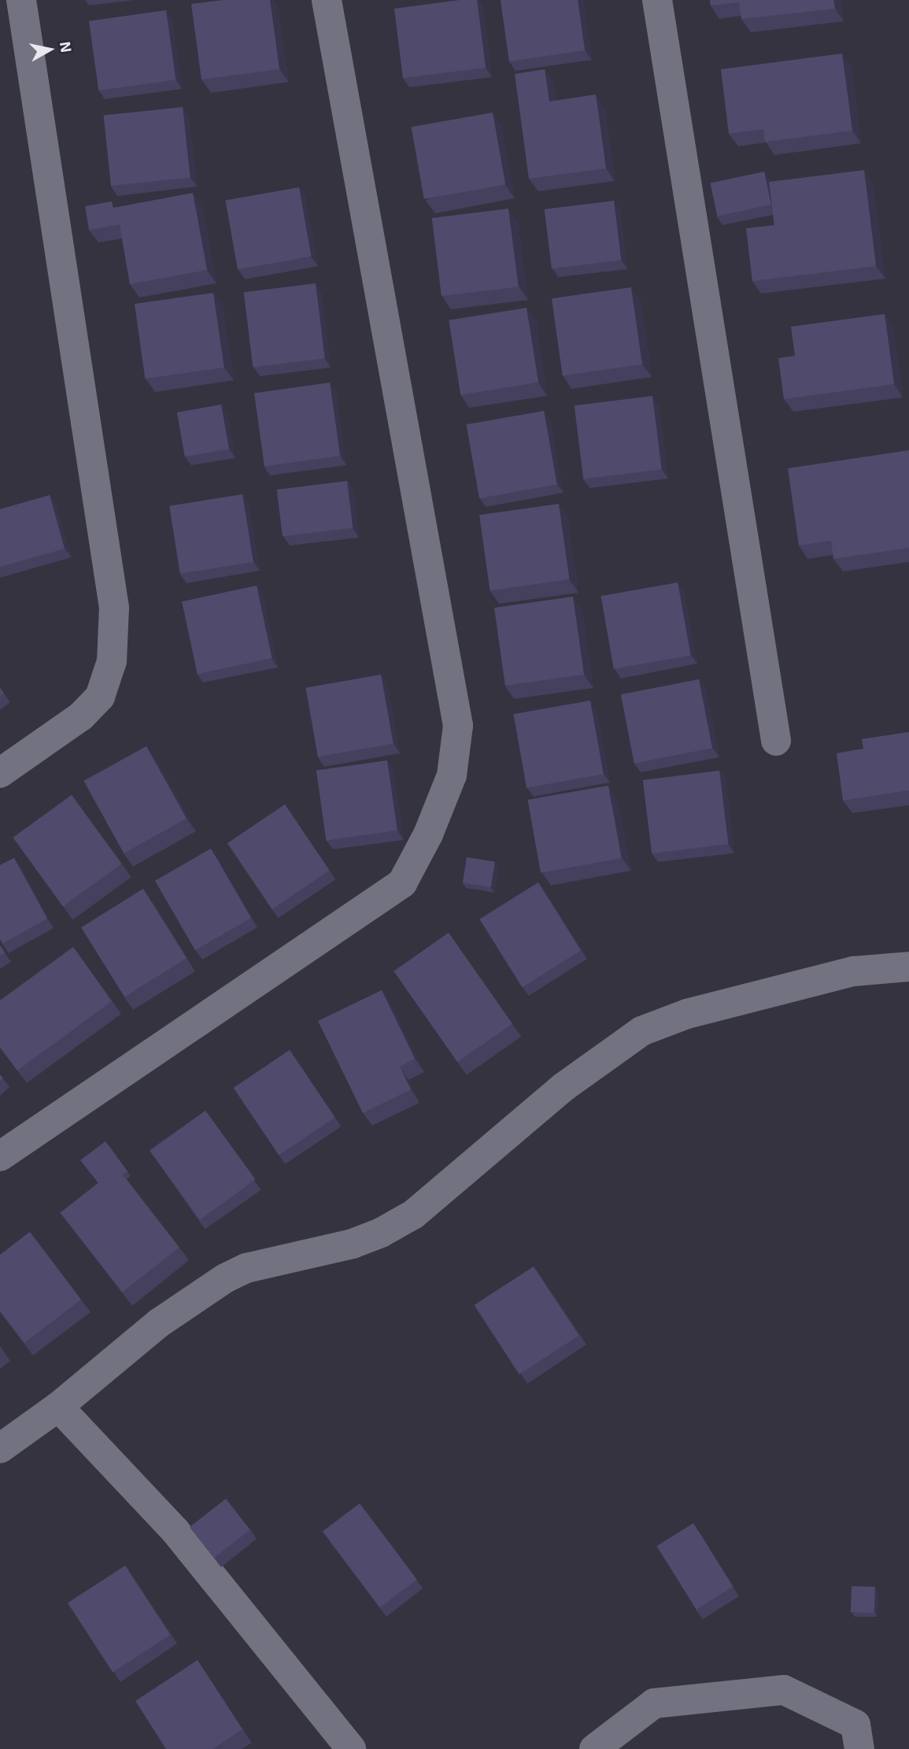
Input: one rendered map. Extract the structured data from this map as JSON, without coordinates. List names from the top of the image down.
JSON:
{
  "north": "right"
}
